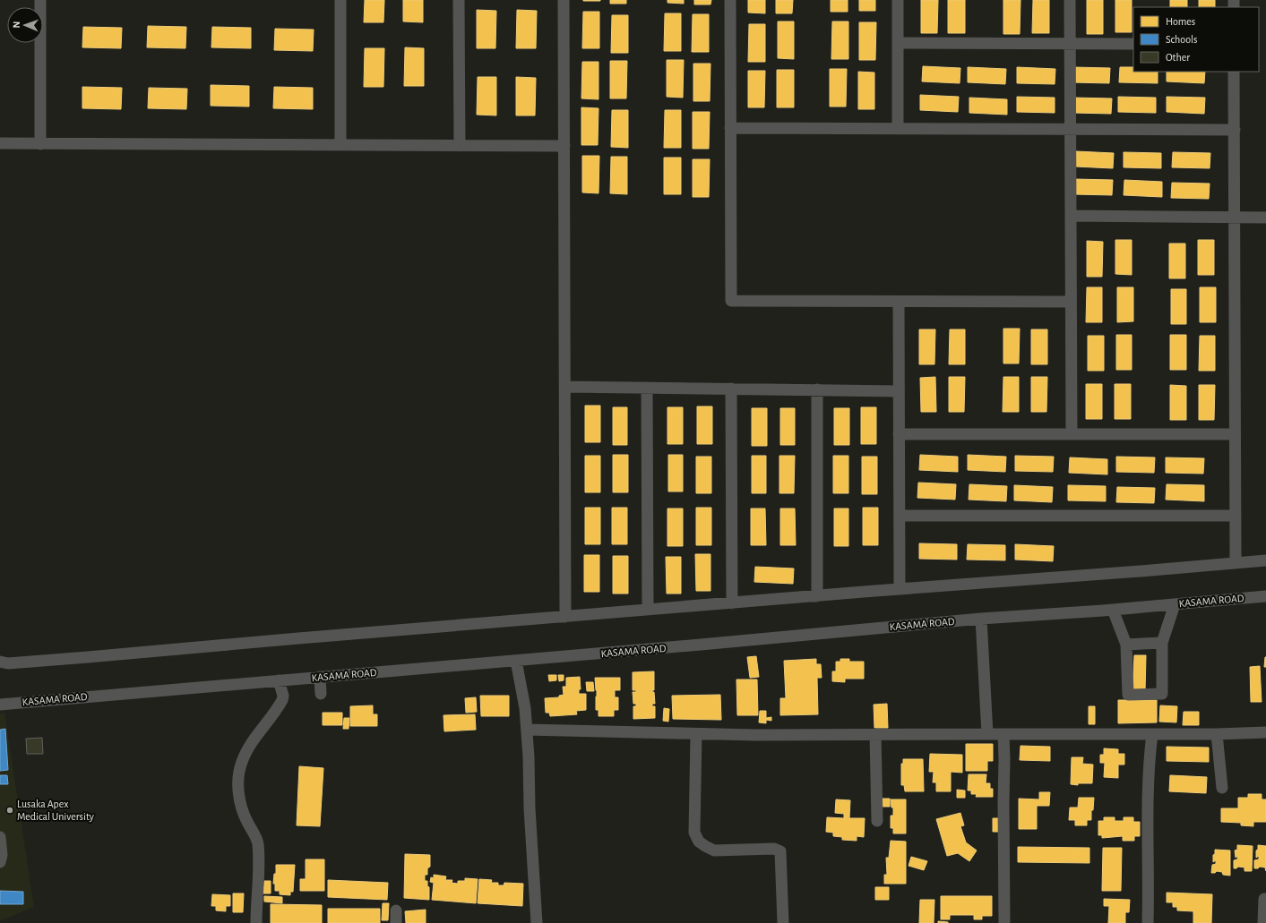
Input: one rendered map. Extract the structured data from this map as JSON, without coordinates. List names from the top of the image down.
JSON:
{
  "streets": {
    "street": ["KASAMA ROAD"]
  },
  "places": ["Lusaka Apex Medical University"],
  "legend": ["Homes", "Schools", "Other"],
  "north": "left"
}
